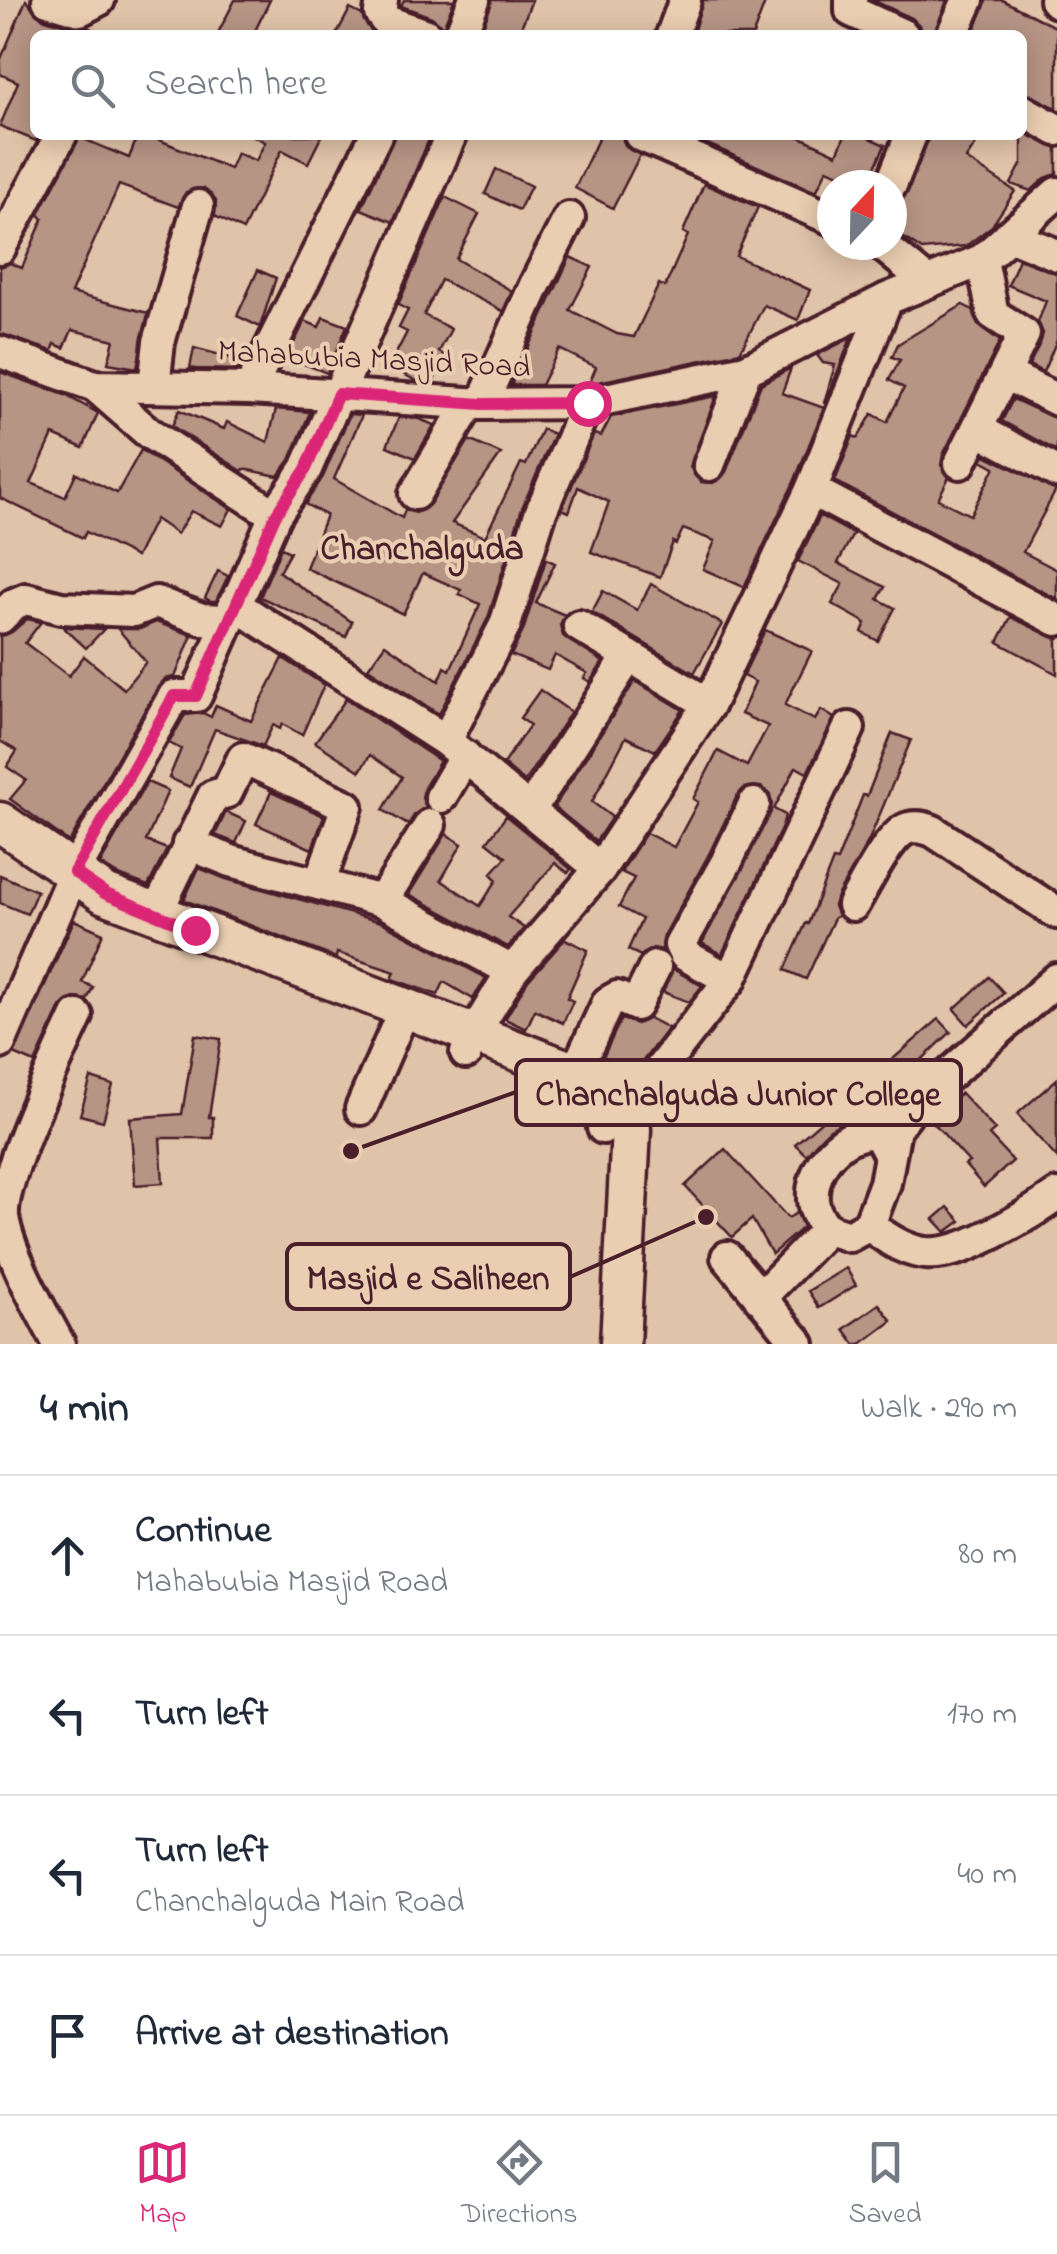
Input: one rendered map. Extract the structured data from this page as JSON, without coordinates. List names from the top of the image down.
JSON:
{
  "streets": {
    "street": ["Mahabubia Masjid Road"]
  },
  "districts": ["Chanchalguda"],
  "places": ["Chanchalguda Junior College", "Masjid e Saliheen"],
  "north": "top",
  "page": {
    "search": "Search here",
    "heading": ["4 min", "Walk · 290 m"],
    "list": [
      ["Continue", "Mahabubia Masjid Road", "80 m"],
      ["Turn left", "170 m"],
      ["Turn left", "Chanchalguda Main Road", "40 m"],
      "Arrive at destination"
    ],
    "nav": ["Map", "Directions", "Saved"]
  }
}
